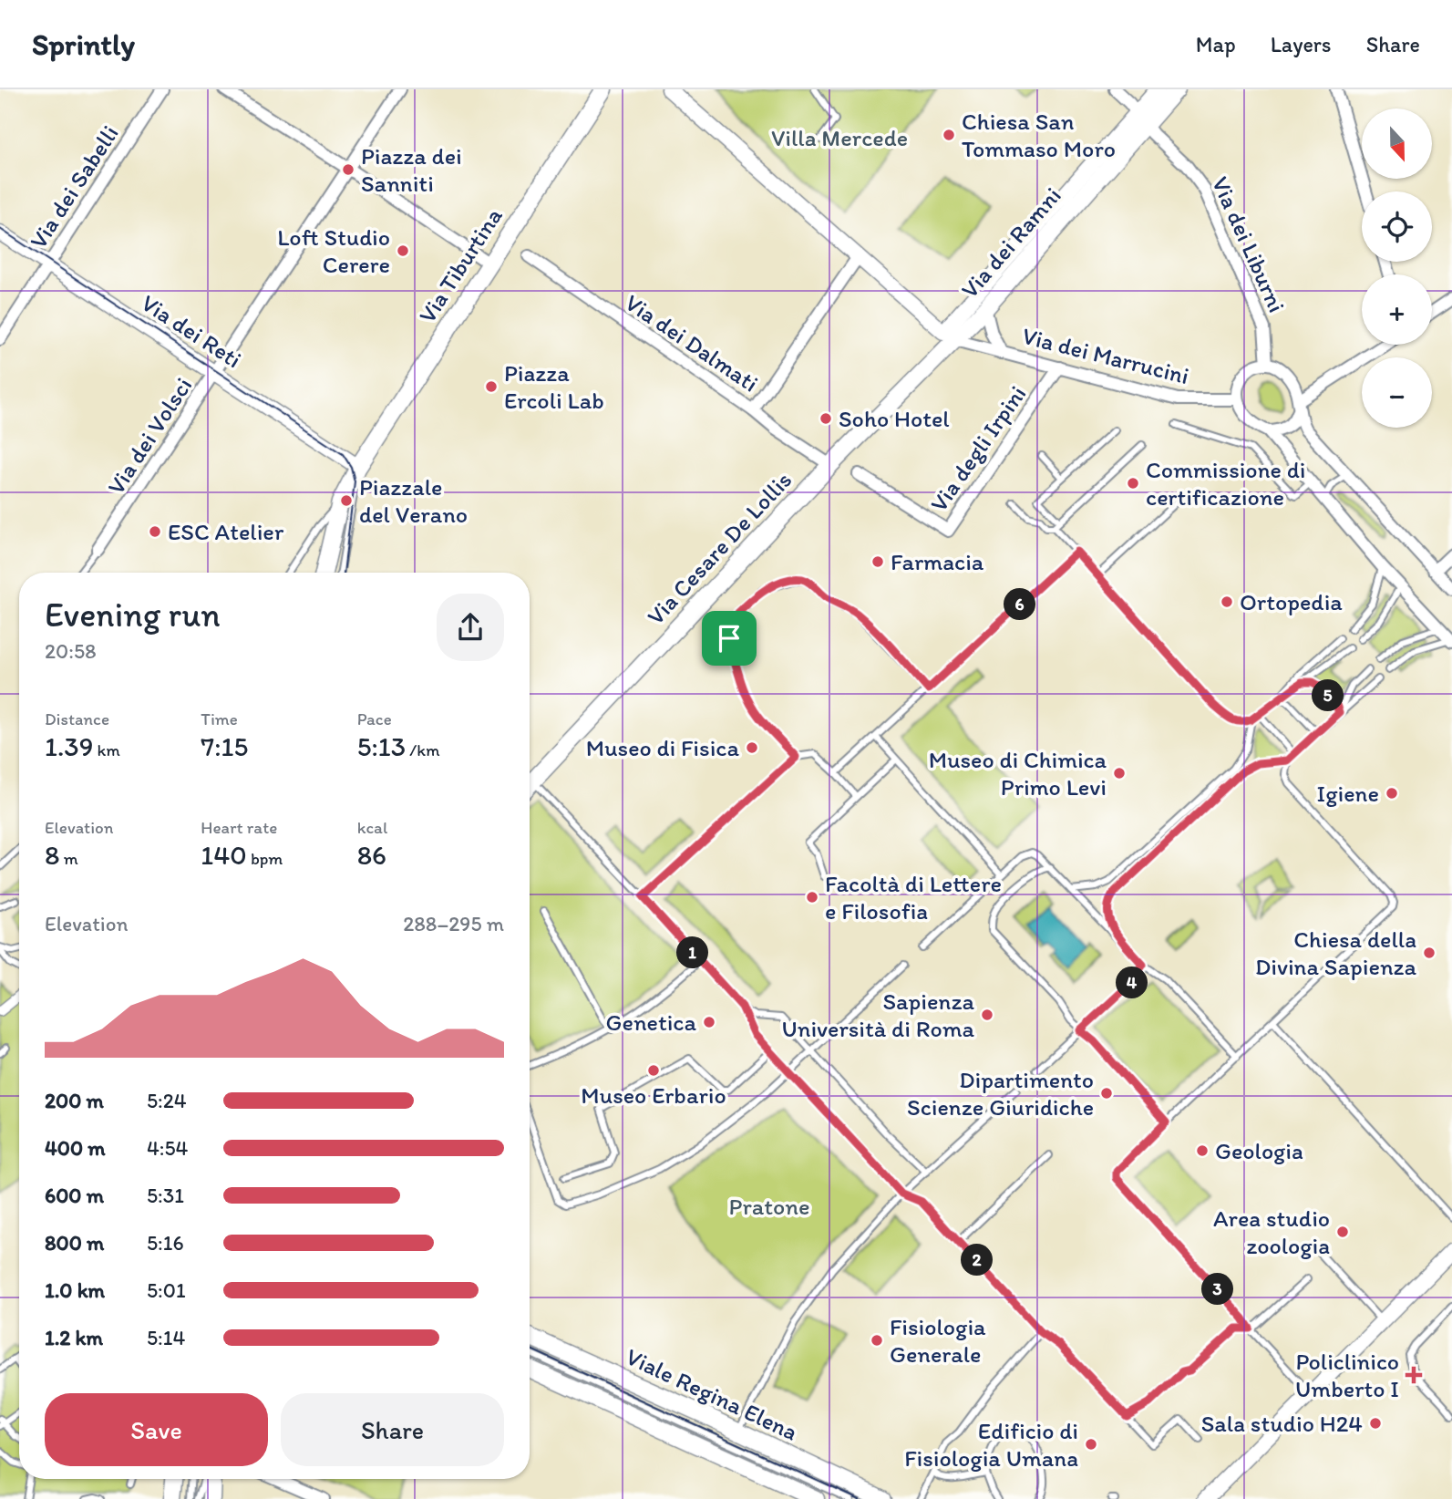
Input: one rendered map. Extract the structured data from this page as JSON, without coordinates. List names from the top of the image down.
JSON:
{
  "streets": {
    "main road": [
      "Via dei Ramni",
      "Via Tiburtina",
      "Via Cesare De Lollis",
      "Viale Regina Elena"
    ],
    "street": [
      "Via dei Sabelli",
      "Via dei Liburni",
      "Via dei Reti",
      "Via dei Dalmati",
      "Via dei Marrucini",
      "Via dei Volsci",
      "Via degli Irpini"
    ]
  },
  "crossings": [
    ["Via dei Sabelli", "Via dei Reti"],
    ["Via dei Ramni", "Via dei Liburni"],
    ["Via dei Ramni", "Via dei Marrucini"],
    ["Via dei Ramni", "Via Cesare De Lollis"],
    ["Via dei Liburni", "Via dei Marrucini"],
    ["Via Tiburtina", "Via dei Reti"],
    ["Via dei Reti", "Via dei Volsci"],
    ["Via dei Dalmati", "Via Cesare De Lollis"],
    ["Via dei Marrucini", "Via degli Irpini"],
    ["Via dei Marrucini", "Via Cesare De Lollis"]
  ],
  "parks": ["Villa Mercede", "Pratone"],
  "places": {
    "other": [
      "Chiesa San Tommaso Moro",
      "Piazza dei Sanniti",
      "Loft Studio Cerere",
      "Piazza Ercoli Lab",
      "Soho Hotel",
      "Commissione di certificazione",
      "Piazzale del Verano",
      "ESC Atelier",
      "Farmacia",
      "Ortopedia",
      "Museo di Fisica",
      "Museo di Chimica Primo Levi",
      "Igiene",
      "Facoltà di Lettere e Filosofia",
      "Chiesa della Divina Sapienza",
      "Sapienza Università di Roma",
      "Genetica",
      "Museo Erbario",
      "Dipartimento Scienze Giuridiche",
      "Geologia",
      "Area studio zoologia",
      "Fisiologia Generale",
      "Sala studio H24",
      "Edificio di Fisiologia Umana"
    ],
    "health": ["Policlinico Umberto I"]
  },
  "north": "bottom",
  "page": {
    "header": "Sprintly",
    "nav": ["Map", "Layers", "Share"],
    "map_buttons": ["+", "−"],
    "heading": ["Evening run", "20:58"],
    "pins": [
      "6",
      "5",
      "1",
      "4",
      "2",
      "3"
    ],
    "stats": [
      ["Distance", "1.39 km"],
      ["Time", "7:15"],
      ["Pace", "5:13 /km"],
      ["Elevation", "8 m"],
      ["Heart rate", "140 bpm"],
      ["kcal", "86"]
    ],
    "chart": ["Elevation", "288–295 m"],
    "list": [
      {
        "name": "200 m",
        "note": "5:24"
      },
      {
        "name": "400 m",
        "note": "4:54"
      },
      {
        "name": "600 m",
        "note": "5:31"
      },
      {
        "name": "800 m",
        "note": "5:16"
      },
      {
        "name": "1.0 km",
        "note": "5:01"
      },
      {
        "name": "1.2 km",
        "note": "5:14"
      }
    ],
    "buttons": ["Save", "Share"]
  }
}
